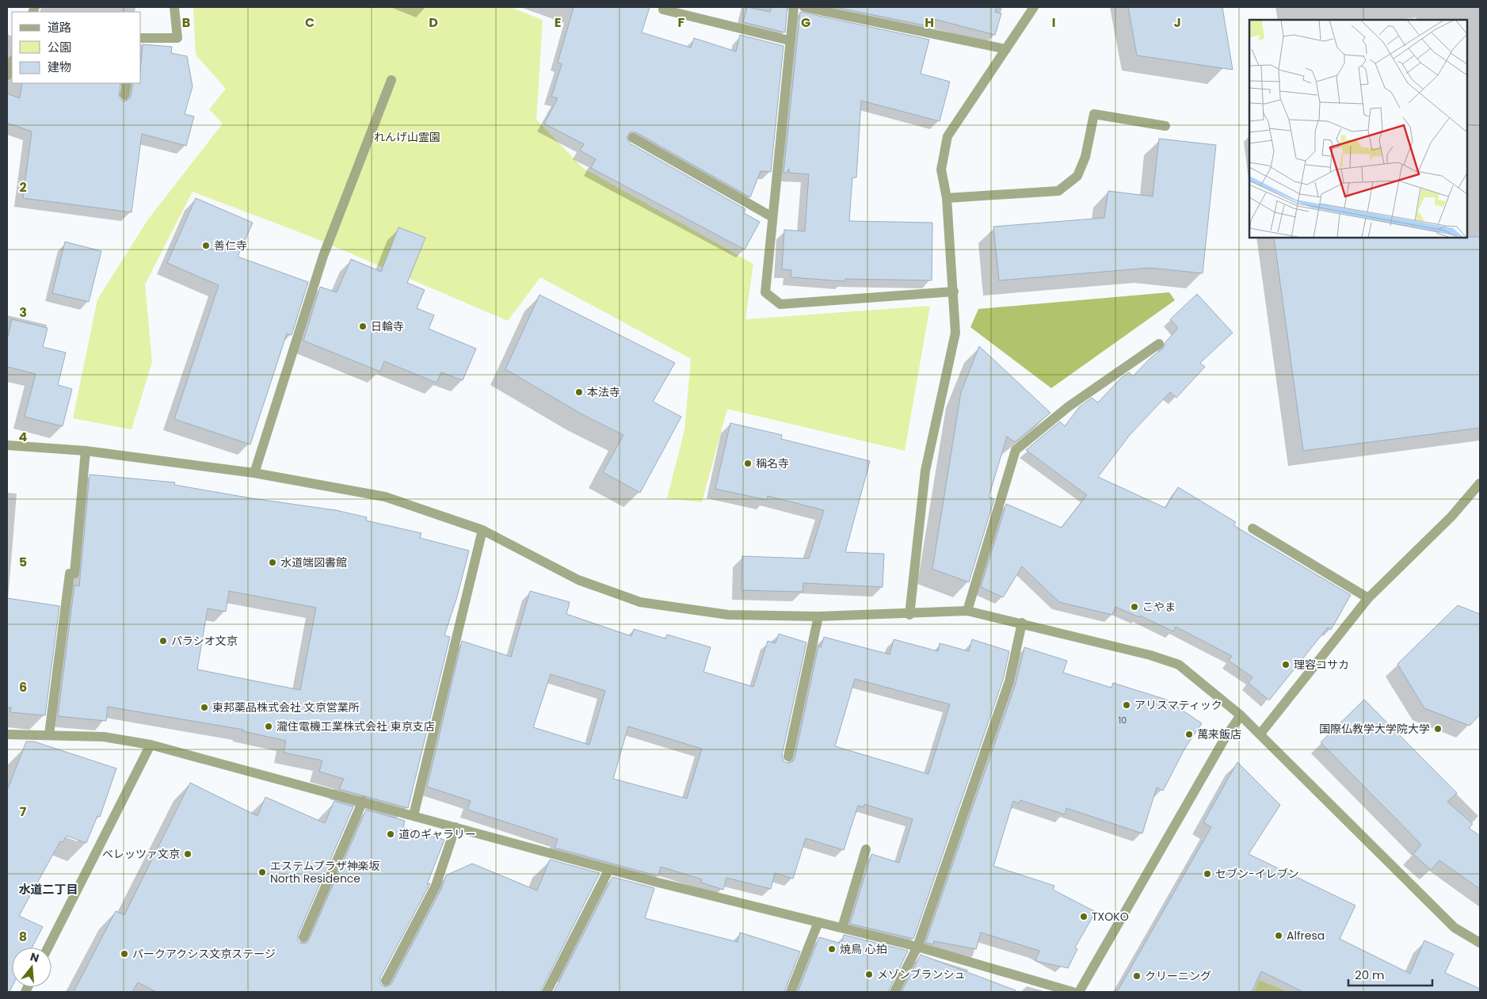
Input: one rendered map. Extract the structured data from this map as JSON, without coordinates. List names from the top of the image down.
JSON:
{
  "districts": ["水道二丁目"],
  "parks": ["れんげ山霊園"],
  "places": [
    "善仁寺",
    "日輪寺",
    "本法寺",
    "稱名寺",
    "水道端図書館",
    "こやま",
    "パラシオ文京",
    "理容コサカ",
    "アリスマティック",
    "東邦薬品株式会社 文京営業所",
    "瀧住電機工業株式会社 東京支店",
    "国際仏教学大学院大学",
    "萬来飯店",
    "道のギャラリー",
    "ベレッツァ文京",
    "エステムプラザ神楽坂 North Residence",
    "セブン-イレブン",
    "TXOKO",
    "Alfresa",
    "焼鳥 心拍",
    "パークアクシス文京ステージ",
    "メゾンブランシュ",
    "クリーニング"
  ],
  "house_numbers": ["10"],
  "legend": ["道路", "公園", "建物"],
  "scale_bar": "20 m",
  "north": "top",
  "grid": {
    "columns": [
      "B",
      "C",
      "D",
      "E",
      "F",
      "G",
      "H",
      "I",
      "J"
    ],
    "rows": [
      "2",
      "3",
      "4",
      "5",
      "6",
      "7",
      "8"
    ]
  }
}
